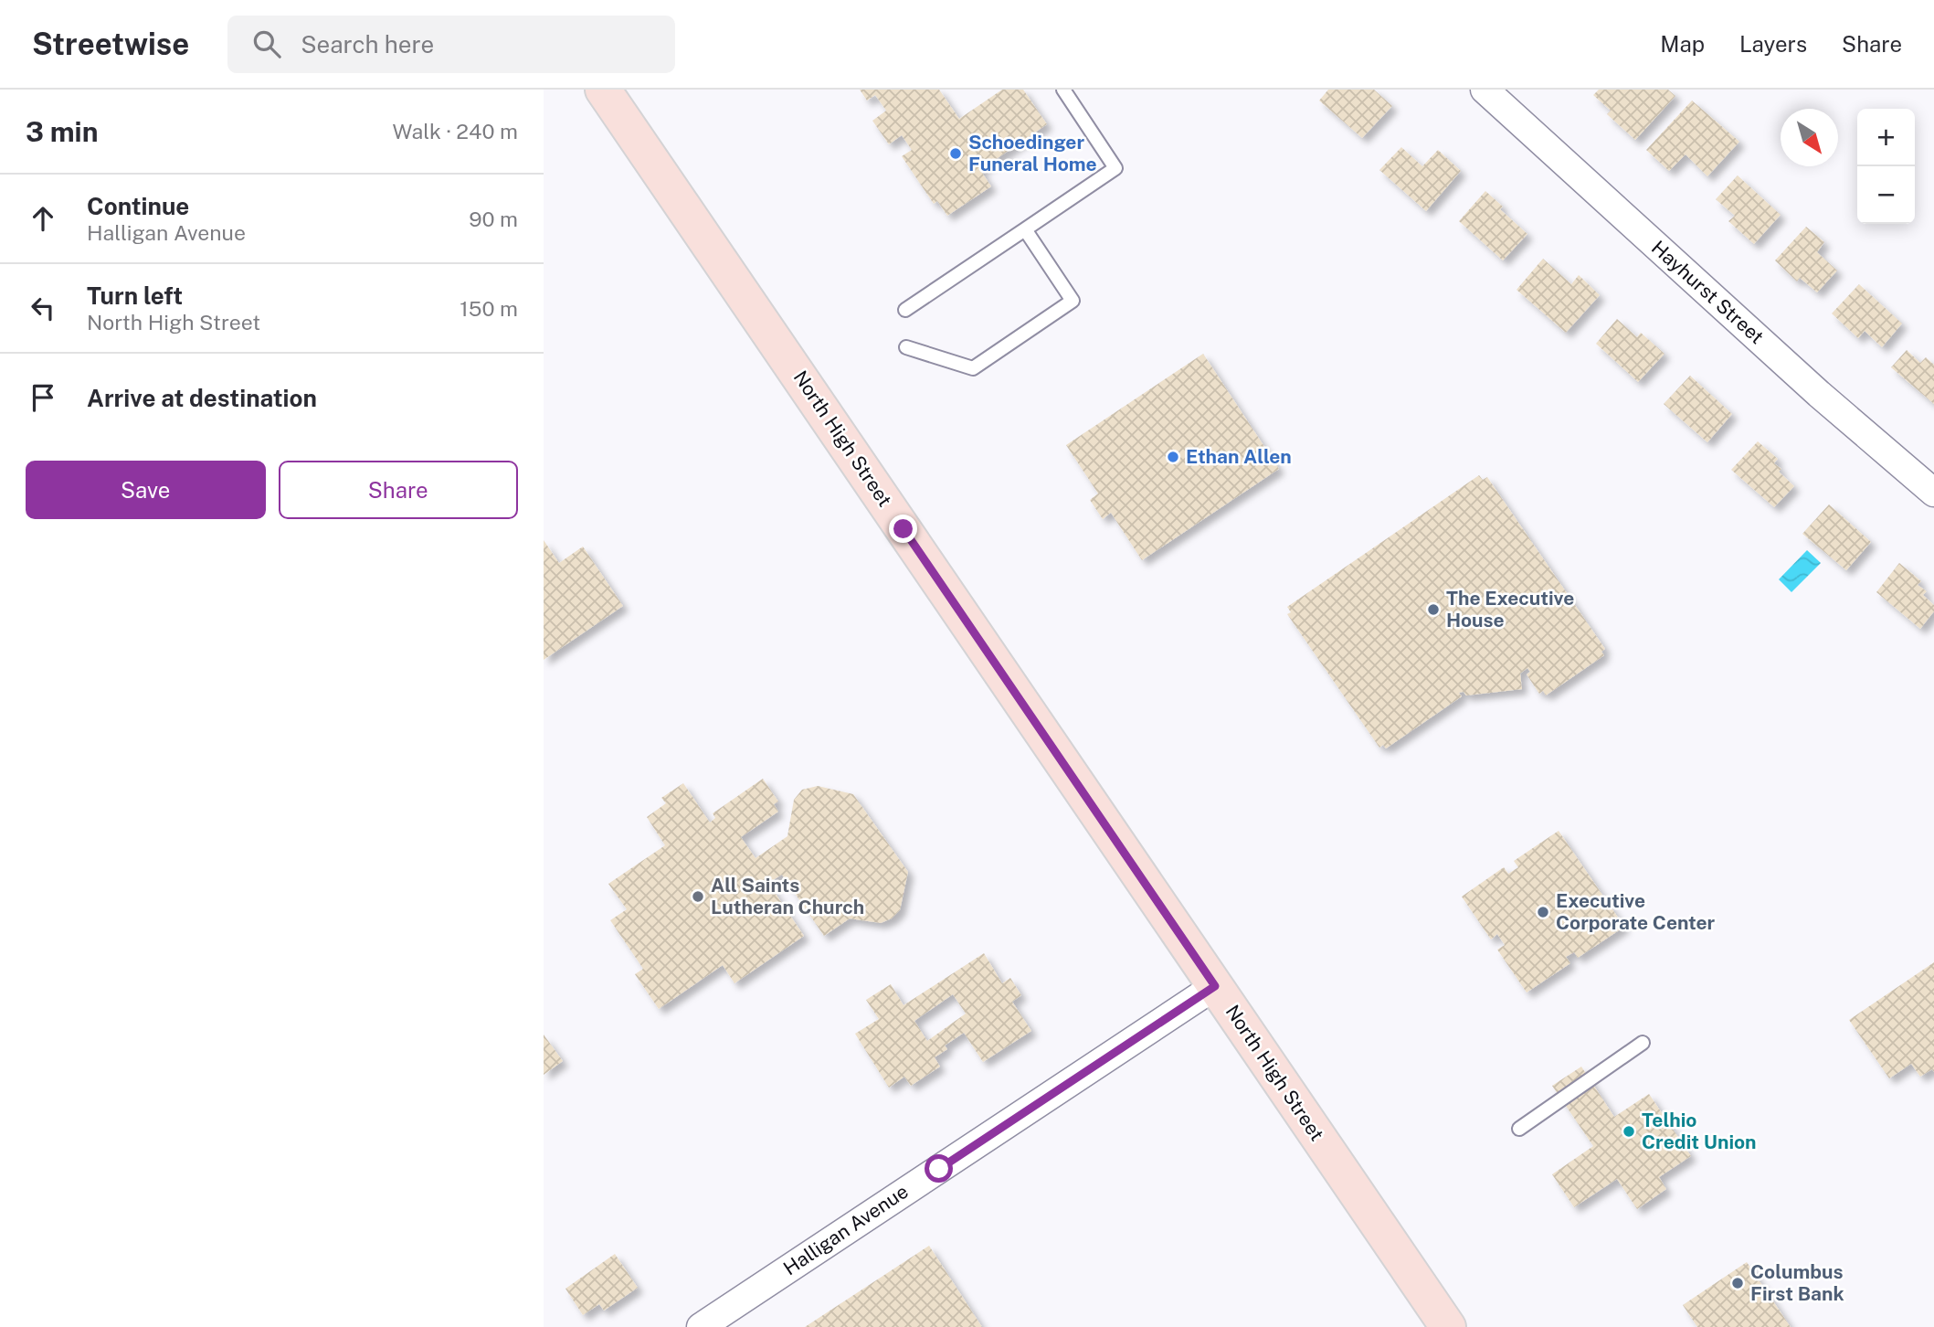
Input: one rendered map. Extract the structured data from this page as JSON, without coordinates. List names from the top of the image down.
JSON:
{
  "streets": {
    "main road": ["North High Street"],
    "street": ["Hayhurst Street", "Halligan Avenue"]
  },
  "crossings": [
    ["North High Street", "Halligan Avenue"]
  ],
  "places": [
    "Schoedinger Funeral Home",
    "Ethan Allen",
    "The Executive House",
    "All Saints Lutheran Church",
    "Executive Corporate Center",
    "Telhio Credit Union",
    "Columbus First Bank"
  ],
  "north": "bottom right",
  "page": {
    "header": "Streetwise",
    "search": "Search here",
    "nav": ["Map", "Layers", "Share"],
    "heading": ["3 min", "Walk · 240 m"],
    "map_buttons": ["+", "−"],
    "list": [
      ["Continue", "Halligan Avenue", "90 m"],
      ["Turn left", "North High Street", "150 m"],
      "Arrive at destination"
    ],
    "buttons": ["Save", "Share"]
  }
}
